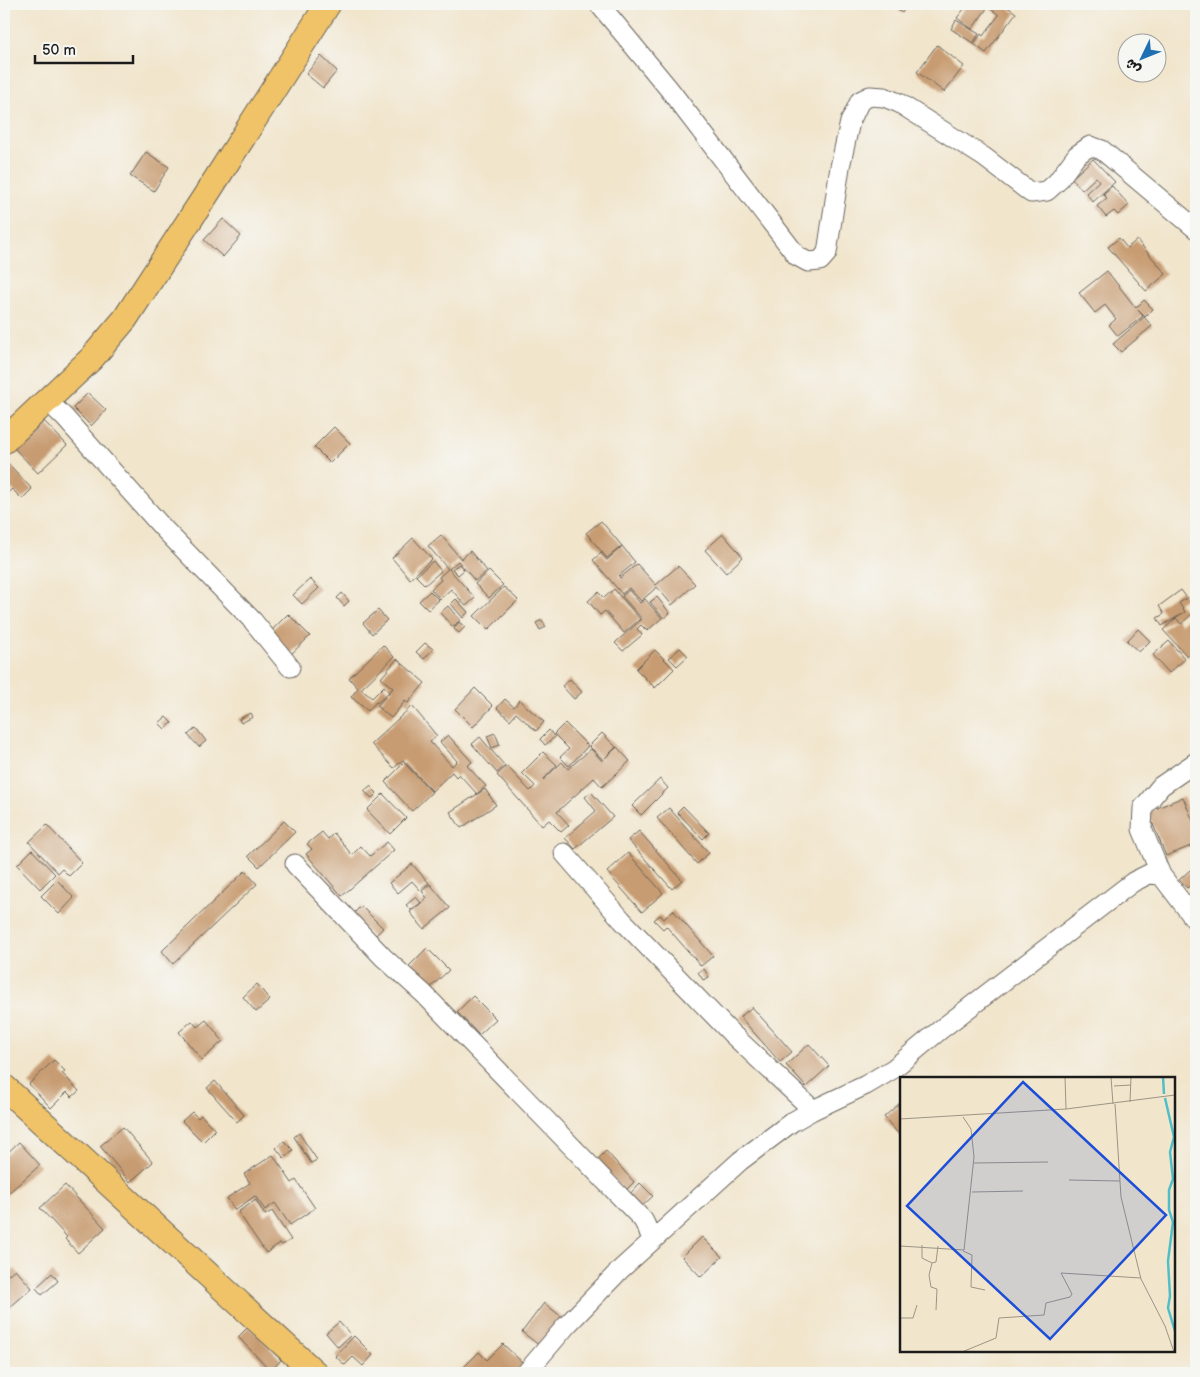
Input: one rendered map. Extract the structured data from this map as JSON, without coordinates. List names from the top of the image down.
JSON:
{
  "scale_bar": "50 m",
  "north": "bottom left"
}
